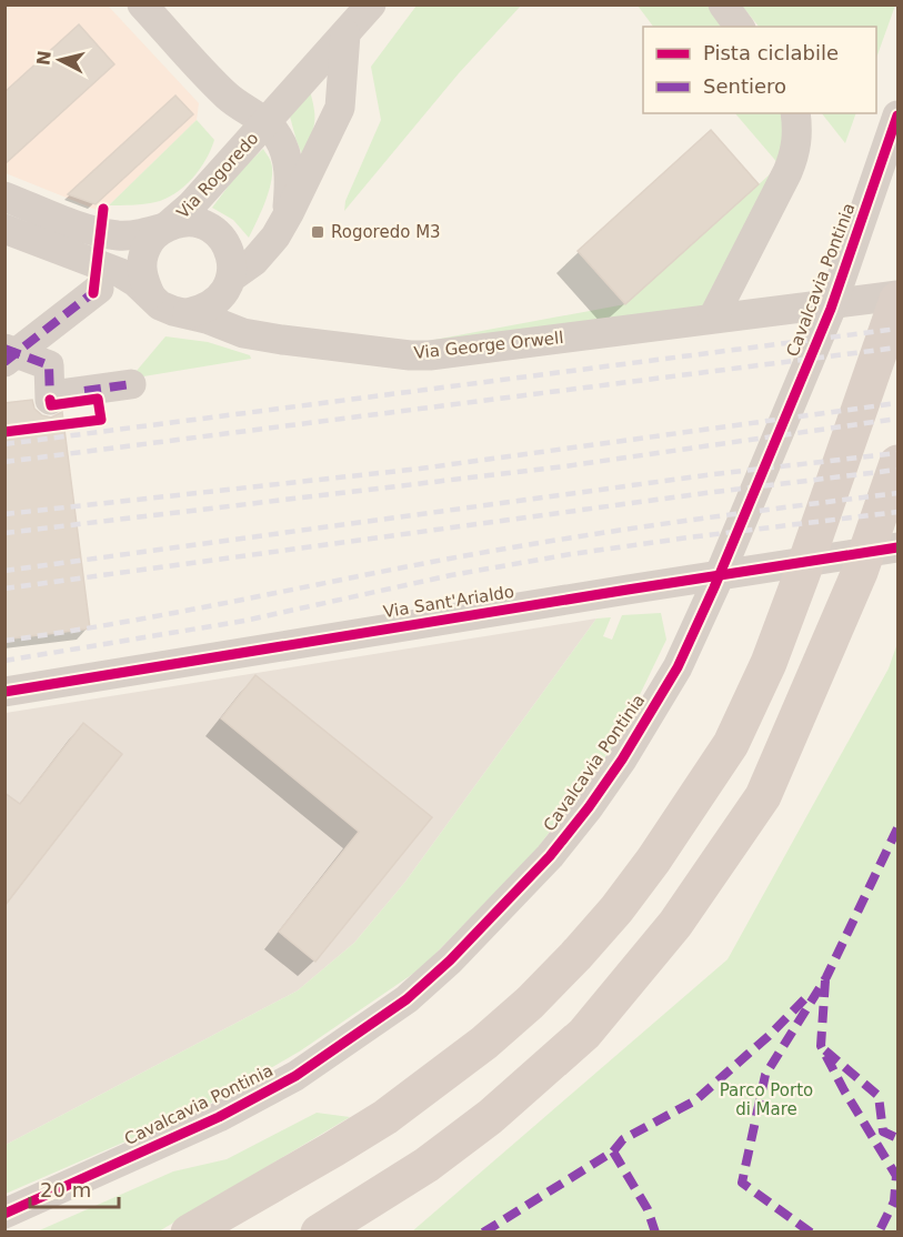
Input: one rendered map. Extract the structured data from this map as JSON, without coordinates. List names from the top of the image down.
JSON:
{
  "streets": {
    "street": [
      "Via Rogoredo",
      "Cavalcavia Pontinia",
      "Via George Orwell",
      "Via Sant'Arialdo"
    ]
  },
  "crossings": [
    ["Via Rogoredo", "Via George Orwell"]
  ],
  "parks": ["Parco Porto di Mare"],
  "places": {
    "transit": ["Rogoredo M3"]
  },
  "legend": ["Pista ciclabile", "Sentiero"],
  "scale_bar": "20 m",
  "north": "left"
}
